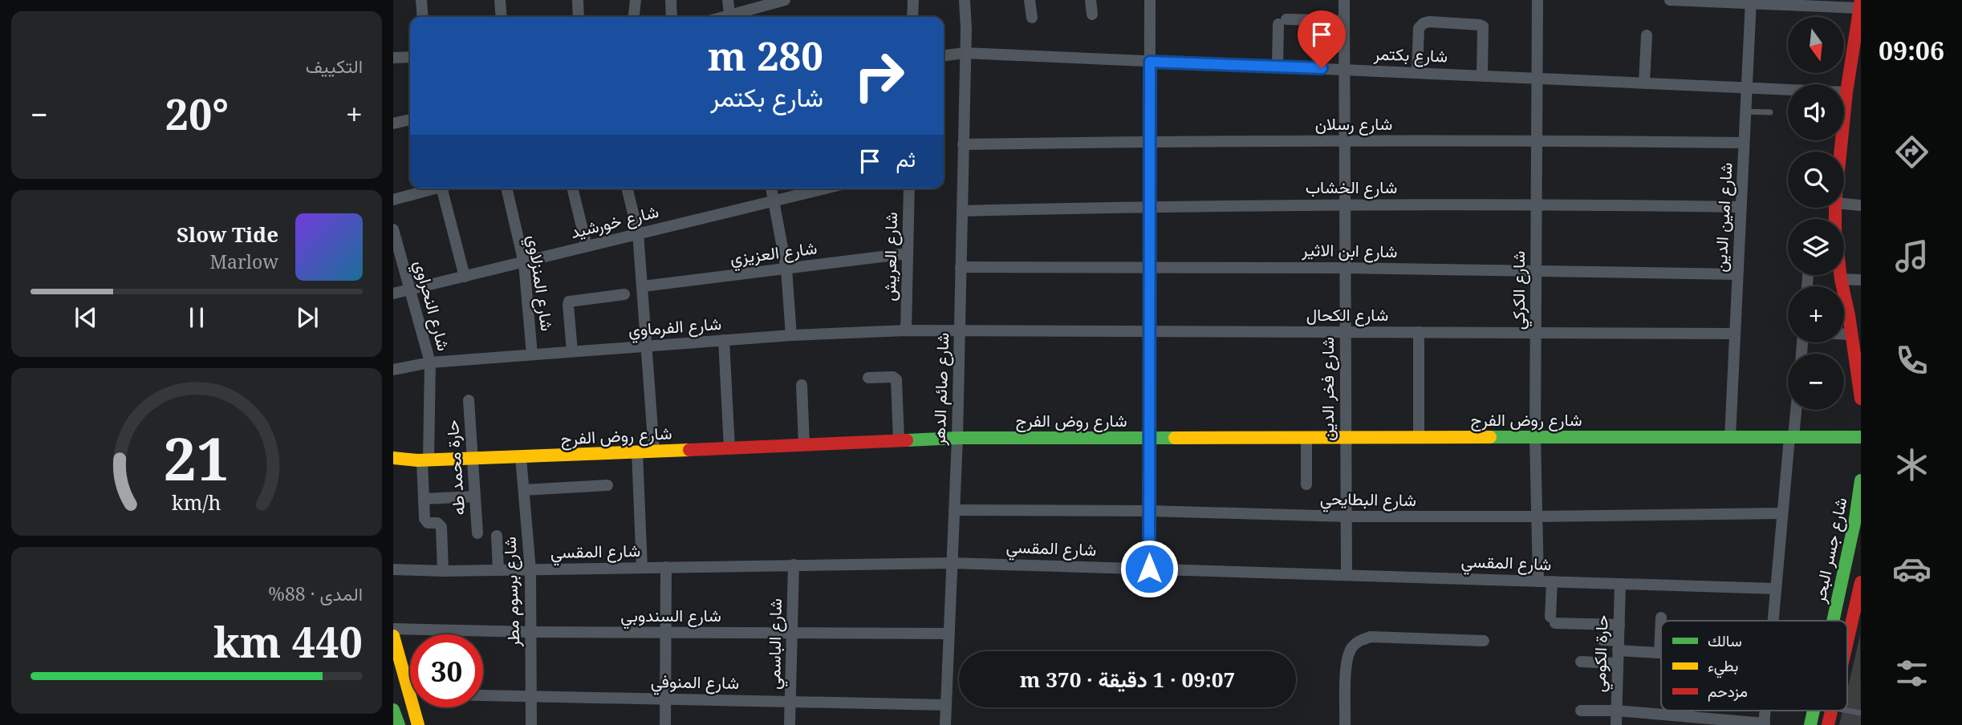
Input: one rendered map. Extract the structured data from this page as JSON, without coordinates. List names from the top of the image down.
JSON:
{
  "streets": {
    "street": [
      "شارع بكتمر",
      "شارع رسلان",
      "شارع الخشاب",
      "شارع امين الدين",
      "شارع خورشيد",
      "شارع ابن الاثير",
      "شارع العزيزي",
      "شارع العريش",
      "شارع المنزلاوي",
      "شارع الكركي",
      "شارع النحراوي",
      "شارع الكحال",
      "شارع الفرماوي",
      "شارع صائم الدهر",
      "شارع فخر الدين",
      "شارع روض الفرج",
      "حارة محمد طه",
      "شارع البطايحي",
      "شارع المقسي",
      "شارع جسر البحر",
      "شارع برسوم مطر",
      "شارع السندوبي",
      "شارع الباسمي",
      "حارة الكومي",
      "شارع المنوفي"
    ]
  },
  "crossings": [
    ["شارع بكتمر", "شارع امين الدين"],
    ["شارع بكتمر", "شارع الكركي"],
    ["شارع بكتمر", "شارع صائم الدهر"],
    ["شارع بكتمر", "شارع فخر الدين"],
    ["شارع رسلان", "شارع امين الدين"],
    ["شارع رسلان", "شارع الكركي"],
    ["شارع رسلان", "شارع صائم الدهر"],
    ["شارع رسلان", "شارع فخر الدين"],
    ["شارع الخشاب", "شارع امين الدين"],
    ["شارع الخشاب", "شارع الكركي"],
    ["شارع الخشاب", "شارع صائم الدهر"],
    ["شارع الخشاب", "شارع فخر الدين"],
    ["شارع امين الدين", "شارع ابن الاثير"],
    ["شارع امين الدين", "شارع الكحال"],
    ["شارع امين الدين", "شارع روض الفرج"],
    ["شارع خورشيد", "شارع المنزلاوي"],
    ["شارع خورشيد", "شارع النحراوي"],
    ["شارع ابن الاثير", "شارع الكركي"],
    ["شارع ابن الاثير", "شارع صائم الدهر"],
    ["شارع ابن الاثير", "شارع فخر الدين"],
    ["شارع العزيزي", "شارع العريش"],
    ["شارع العريش", "شارع الفرماوي"],
    ["شارع المنزلاوي", "شارع الفرماوي"],
    ["شارع الكركي", "شارع الكحال"],
    ["شارع الكركي", "شارع روض الفرج"],
    ["شارع الكركي", "شارع البطايحي"],
    ["شارع الكركي", "شارع المقسي"],
    ["شارع النحراوي", "شارع الفرماوي"],
    ["شارع النحراوي", "شارع روض الفرج"],
    ["شارع النحراوي", "شارع المقسي"],
    ["شارع الكحال", "شارع الفرماوي"],
    ["شارع الكحال", "شارع صائم الدهر"],
    ["شارع الكحال", "شارع فخر الدين"],
    ["شارع الفرماوي", "شارع صائم الدهر"],
    ["شارع صائم الدهر", "شارع روض الفرج"],
    ["شارع صائم الدهر", "شارع البطايحي"],
    ["شارع صائم الدهر", "شارع المقسي"],
    ["شارع صائم الدهر", "شارع السندوبي"],
    ["شارع صائم الدهر", "شارع المنوفي"],
    ["شارع فخر الدين", "شارع روض الفرج"],
    ["شارع فخر الدين", "شارع البطايحي"],
    ["شارع فخر الدين", "شارع المقسي"],
    ["شارع روض الفرج", "حارة محمد طه"],
    ["شارع روض الفرج", "شارع برسوم مطر"],
    ["شارع المقسي", "شارع برسوم مطر"],
    ["شارع المقسي", "شارع الباسمي"],
    ["شارع المقسي", "حارة الكومي"],
    ["شارع برسوم مطر", "شارع السندوبي"],
    ["شارع برسوم مطر", "شارع المنوفي"],
    ["شارع السندوبي", "شارع الباسمي"],
    ["شارع الباسمي", "شارع المنوفي"]
  ],
  "legend": ["سالك", "بطيء", "مزدحم"],
  "north": "bottom",
  "page": {
    "tabs": "09:06",
    "tile": [
      "التكييف",
      ["المدى · 88%", "440 km"]
    ],
    "map_buttons": ["+", "−"],
    "turn": ["280 m", "شارع بكتمر"],
    "heat": ["−", "20°", "+"],
    "then": "ثم",
    "song": ["Slow Tide", "Marlow"],
    "limit": "30",
    "trip": "09:07 · 1 دقيقة · 370 m",
    "gauge": ["21", "km/h"]
  }
}
